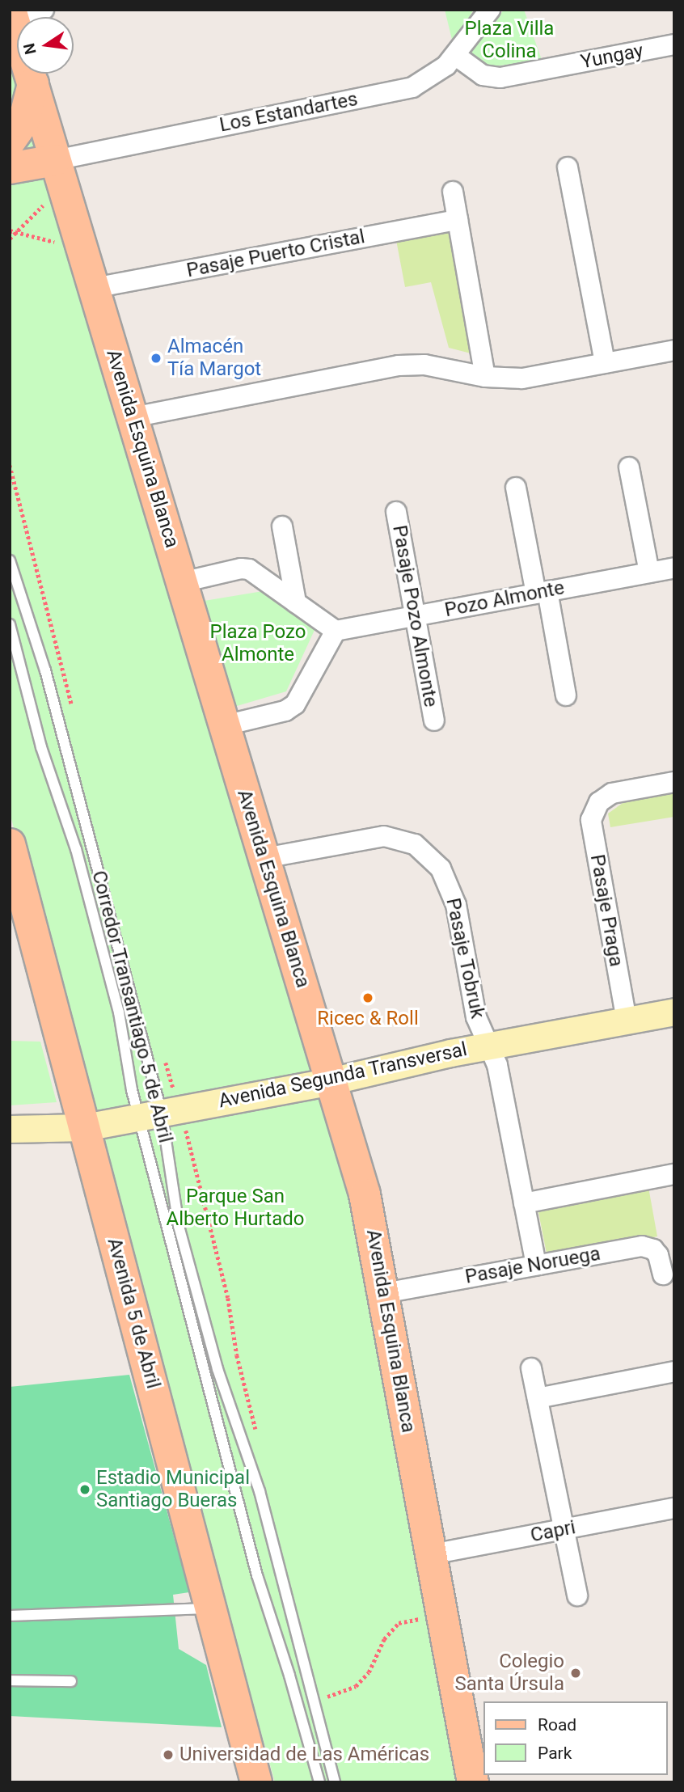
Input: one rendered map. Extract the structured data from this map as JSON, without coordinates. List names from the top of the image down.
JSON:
{
  "streets": {
    "main road": ["Avenida Esquina Blanca", "Avenida Segunda Transversal", "Avenida 5 de Abril"],
    "street": [
      "Yungay",
      "Los Estandartes",
      "Pasaje Puerto Cristal",
      "Pozo Almonte",
      "Pasaje Pozo Almonte",
      "Pasaje Praga",
      "Pasaje Tobruk",
      "Pasaje Noruega",
      "Capri"
    ],
    "lane": ["Corredor Transantiago 5 de Abril"]
  },
  "crossings": [
    ["Yungay", "Los Estandartes"],
    ["Los Estandartes", "Avenida Esquina Blanca"],
    ["Pasaje Puerto Cristal", "Avenida Esquina Blanca"],
    ["Avenida Esquina Blanca", "Pasaje Tobruk"],
    ["Avenida Esquina Blanca", "Avenida Segunda Transversal"],
    ["Avenida Esquina Blanca", "Pasaje Noruega"],
    ["Avenida Esquina Blanca", "Capri"],
    ["Pozo Almonte", "Pasaje Pozo Almonte"],
    ["Pasaje Praga", "Avenida Segunda Transversal"],
    ["Pasaje Tobruk", "Avenida Segunda Transversal"],
    ["Pasaje Tobruk", "Pasaje Noruega"],
    ["Corredor Transantiago 5 de Abril", "Avenida Segunda Transversal"],
    ["Avenida Segunda Transversal", "Avenida 5 de Abril"]
  ],
  "parks": ["Plaza Villa Colina", "Plaza Pozo Almonte", "Parque San Alberto Hurtado"],
  "places": [
    "Almacén Tía Margot",
    "Ricec & Roll",
    "Estadio Municipal Santiago Bueras",
    "Colegio Santa Úrsula",
    "Universidad de Las Américas"
  ],
  "legend": ["Road", "Park"],
  "north": "left"
}
